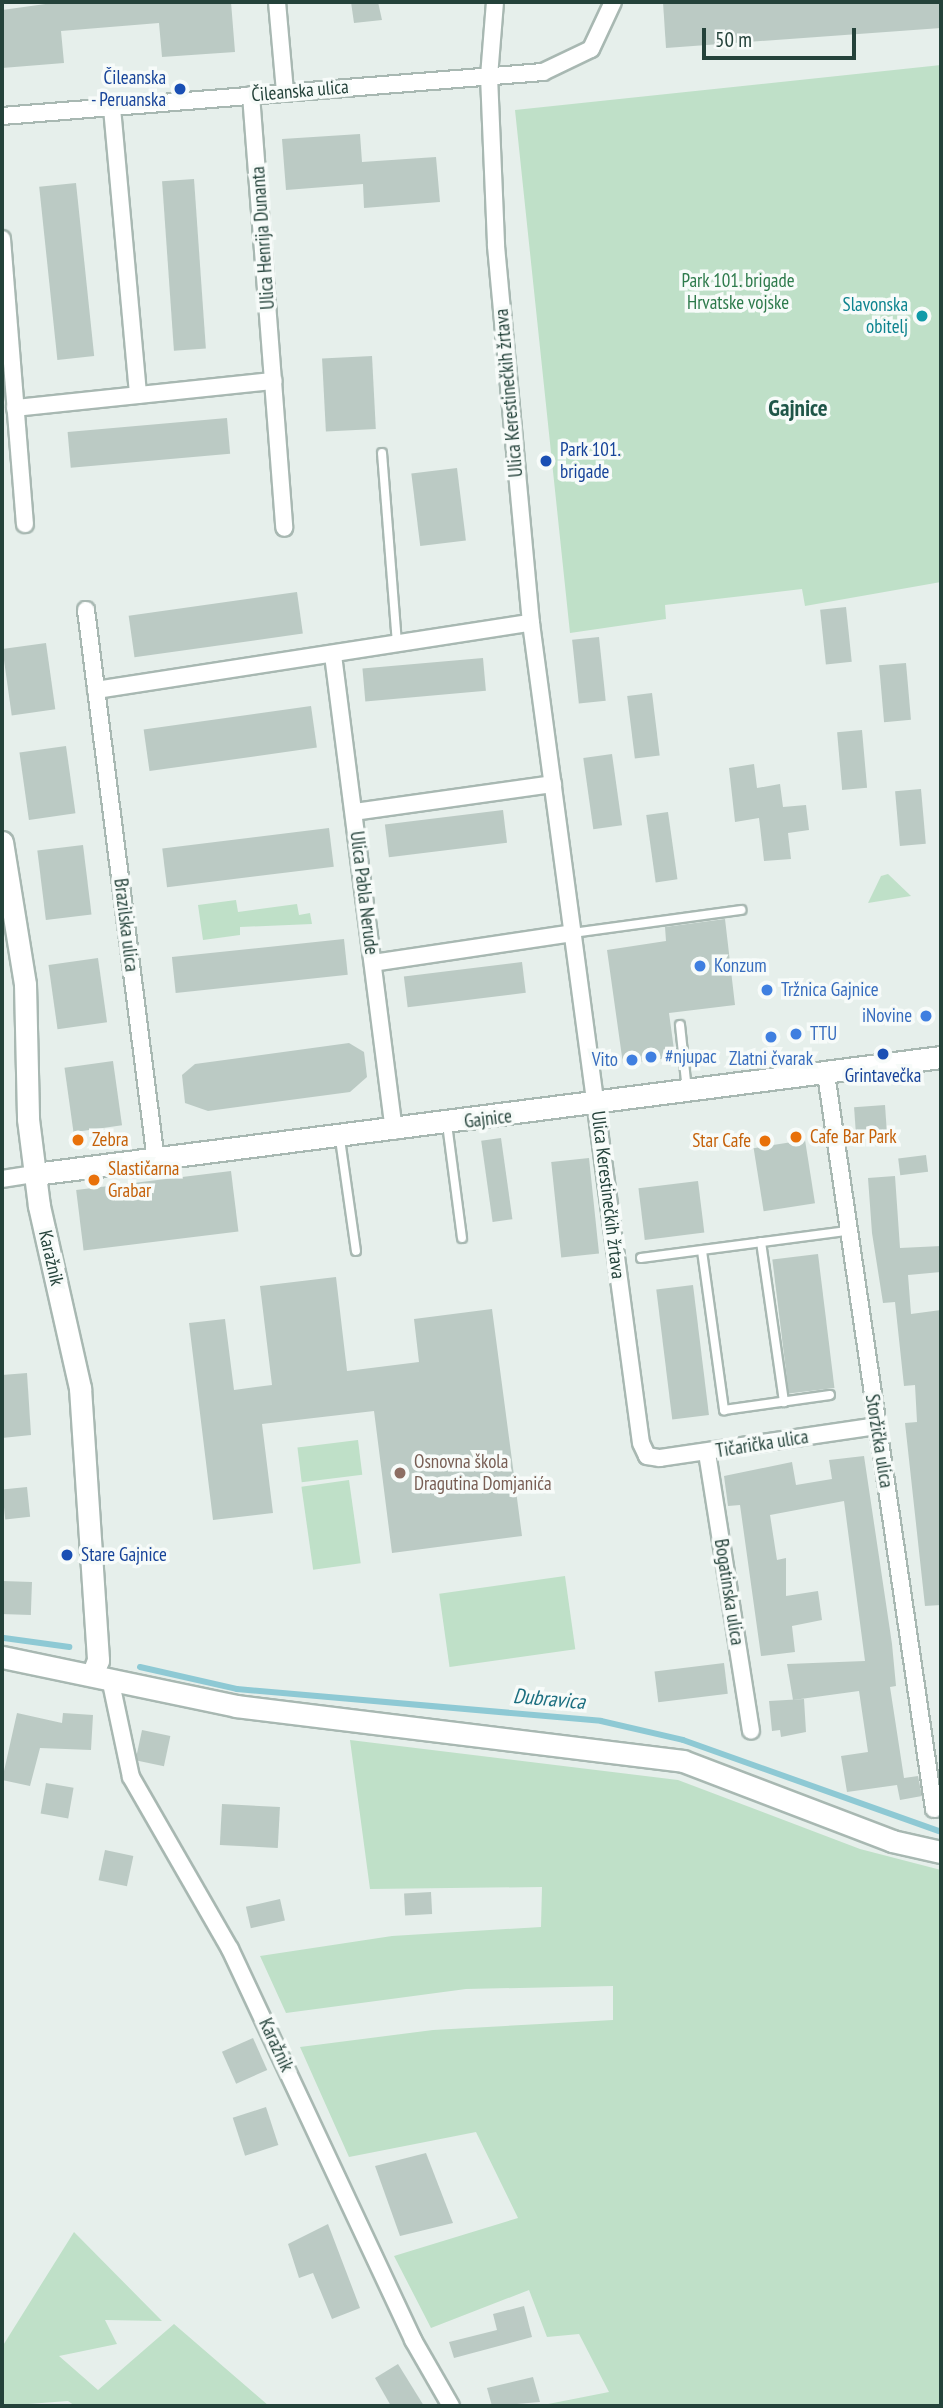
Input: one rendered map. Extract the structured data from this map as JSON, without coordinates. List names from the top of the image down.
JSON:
{
  "streets": {
    "street": [
      "Čileanska ulica",
      "Ulica Henrija Dunanta",
      "Ulica Kerestinečkih žrtava",
      "Ulica Pabla Nerude",
      "Brazilska ulica",
      "Gajnice",
      "Karažnik",
      "Storžička ulica",
      "Tičarička ulica",
      "Bogatinska ulica"
    ]
  },
  "crossings": [
    ["Čileanska ulica", "Ulica Henrija Dunanta"],
    ["Čileanska ulica", "Ulica Kerestinečkih žrtava"],
    ["Ulica Kerestinečkih žrtava", "Gajnice"],
    ["Ulica Kerestinečkih žrtava", "Tičarička ulica"],
    ["Ulica Pabla Nerude", "Gajnice"],
    ["Brazilska ulica", "Gajnice"],
    ["Gajnice", "Karažnik"],
    ["Gajnice", "Storžička ulica"],
    ["Storžička ulica", "Tičarička ulica"],
    ["Tičarička ulica", "Bogatinska ulica"]
  ],
  "districts": ["Gajnice"],
  "water": ["Dubravica"],
  "parks": ["Park 101. brigade Hrvatske vojske"],
  "places": [
    "Čileanska - Peruanska",
    "Slavonska obitelj",
    "Park 101. brigade",
    "Konzum",
    "Tržnica Gajnice",
    "iNovine",
    "TTU",
    "Zlatni čvarak",
    "Grintavečka",
    "#njupac",
    "Vito",
    "Cafe Bar Park",
    "Zebra",
    "Star Cafe",
    "Slastičarna Grabar",
    "Osnovna škola Dragutina Domjanića",
    "Stare Gajnice"
  ],
  "scale_bar": "50 m"
}
